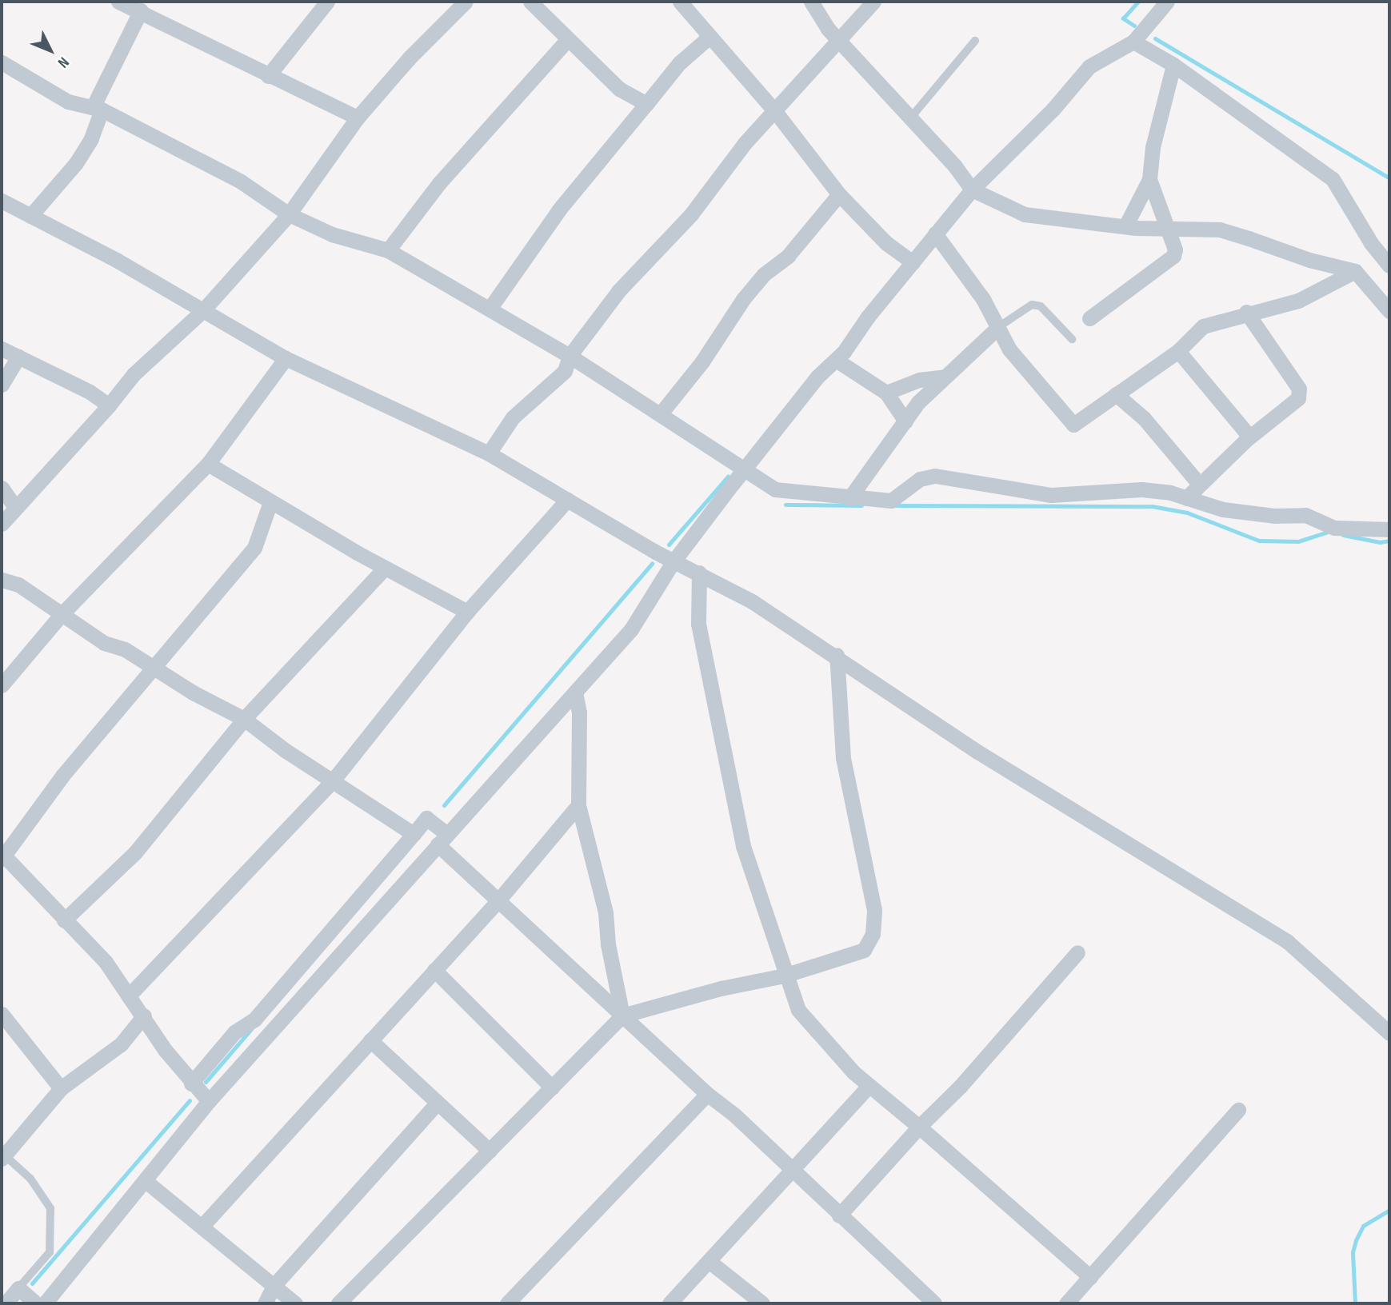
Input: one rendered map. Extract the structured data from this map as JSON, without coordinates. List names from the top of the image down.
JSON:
{
  "north": "bottom right"
}
